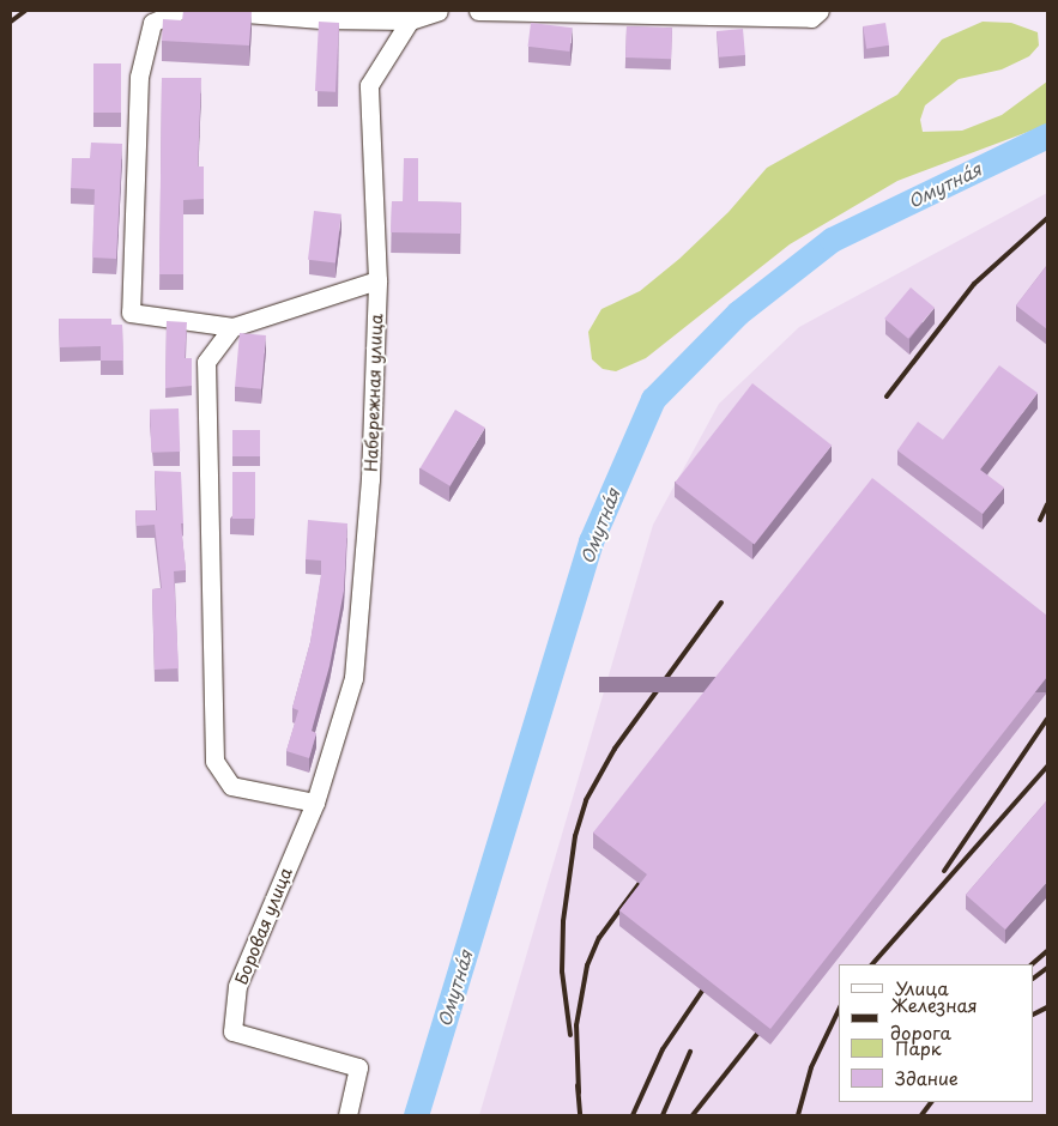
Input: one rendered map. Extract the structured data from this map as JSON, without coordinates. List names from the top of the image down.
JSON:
{
  "streets": {
    "street": ["Набережная улица", "Боровая улица"]
  },
  "crossings": [
    ["Набережная улица", "Боровая улица"]
  ],
  "water": ["Омутна́я"],
  "legend": [
    "Улица",
    "Железная дорога",
    "Парк",
    "Здание"
  ]
}
